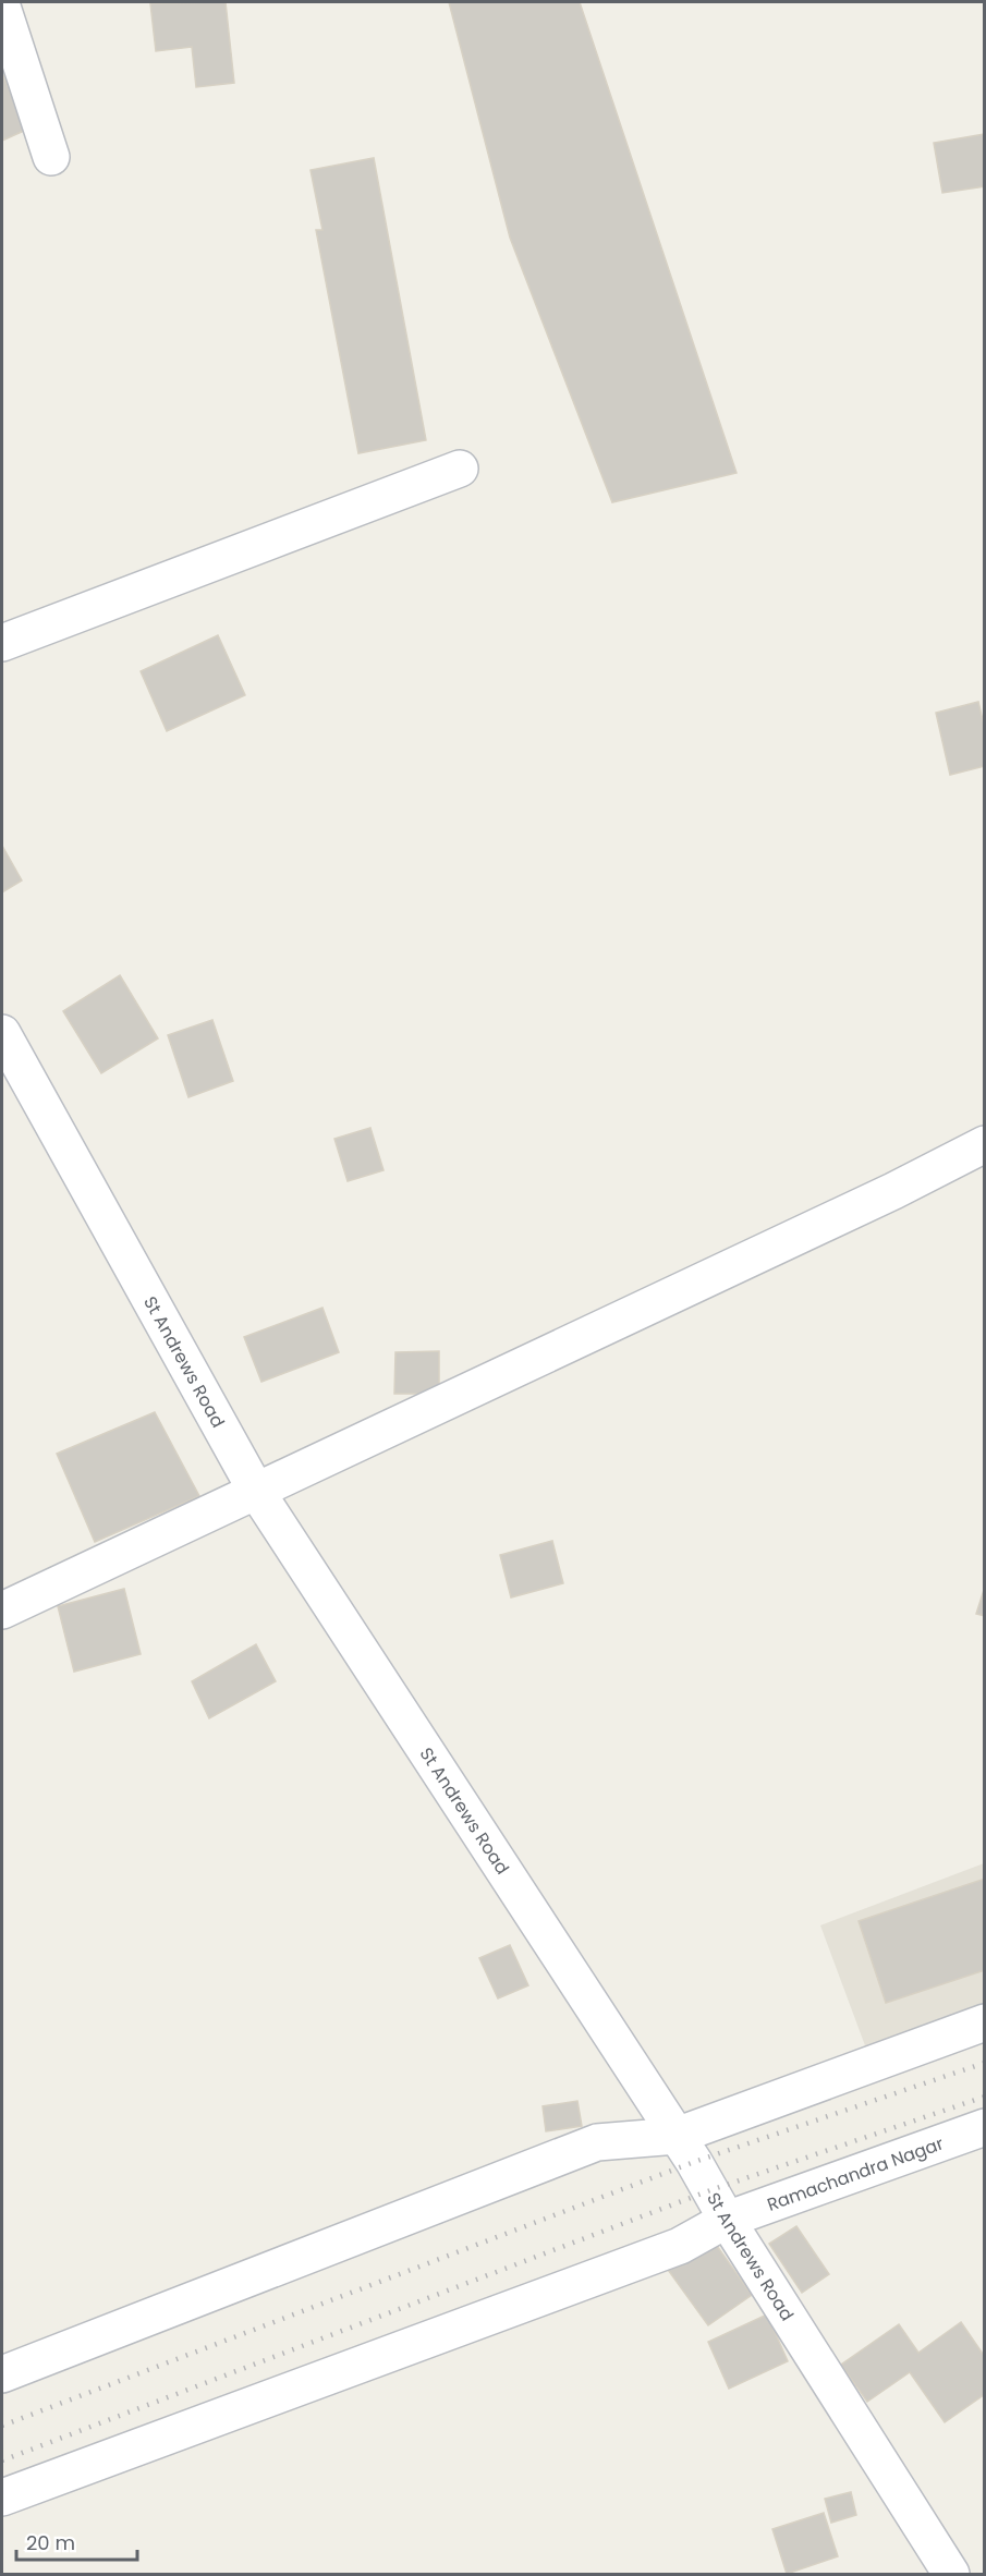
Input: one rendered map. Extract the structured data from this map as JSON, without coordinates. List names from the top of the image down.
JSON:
{
  "streets": {
    "street": ["St Andrews Road", "Ramachandra Nagar"]
  },
  "crossings": [
    ["St Andrews Road", "Ramachandra Nagar"]
  ],
  "scale_bar": "20 m"
}
